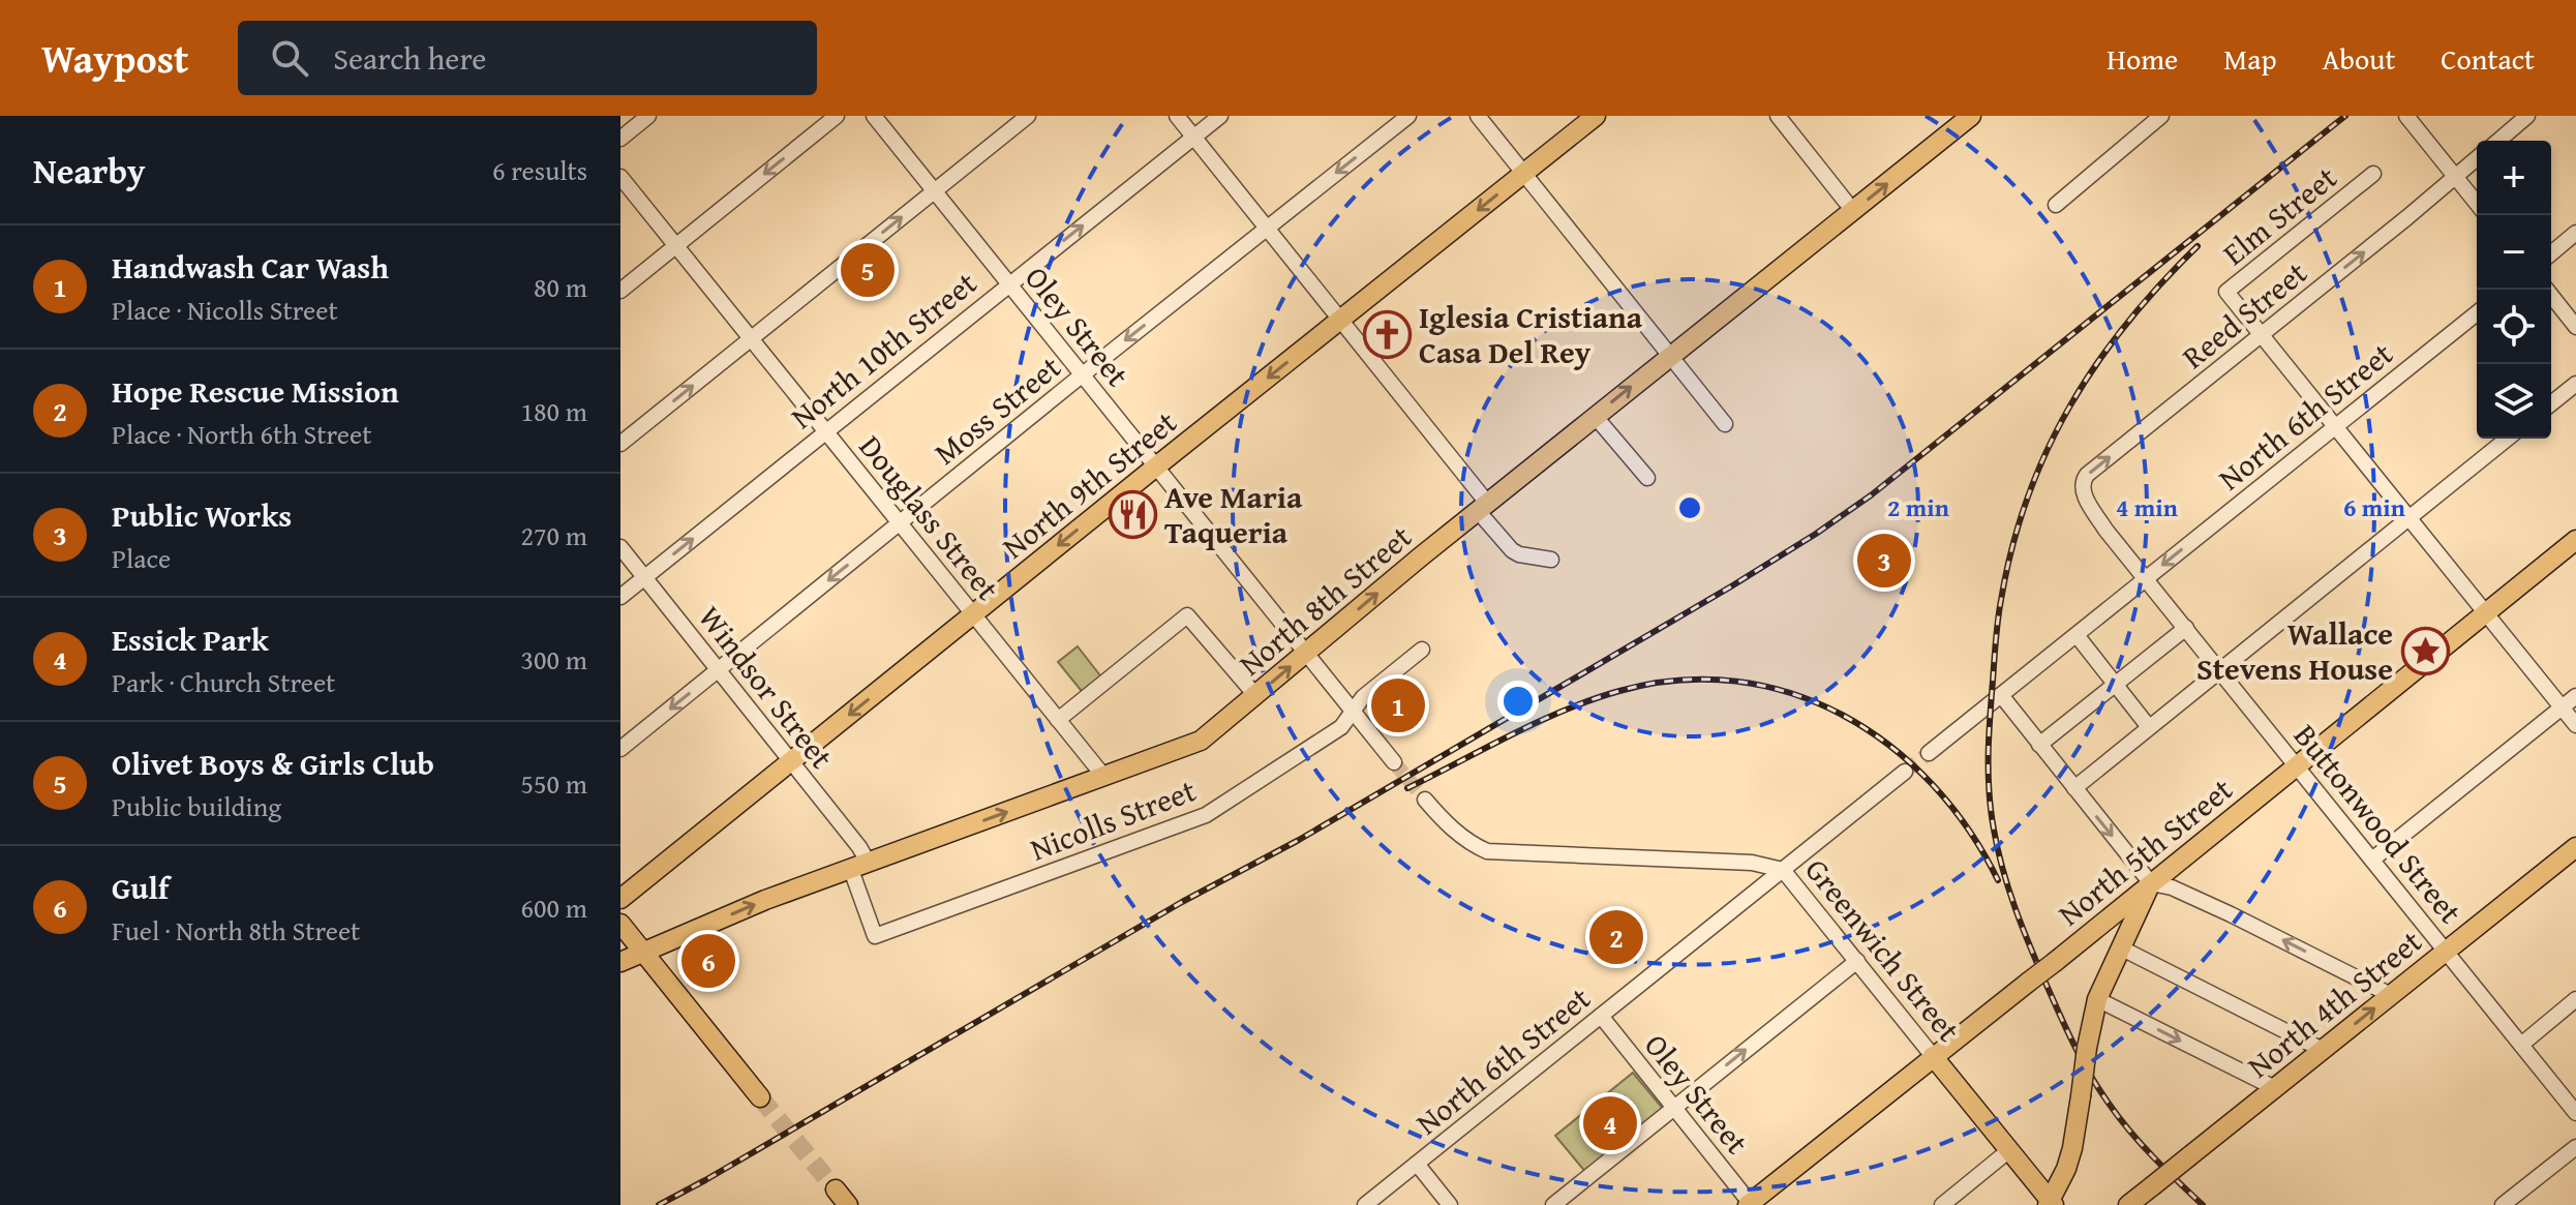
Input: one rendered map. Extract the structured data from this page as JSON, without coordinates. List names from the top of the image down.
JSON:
{
  "streets": {
    "main road": [
      "North 9th Street",
      "North 8th Street",
      "North 5th Street",
      "Greenwich Street",
      "North 4th Street"
    ],
    "street": [
      "Elm Street",
      "Reed Street",
      "Oley Street",
      "North 10th Street",
      "Moss Street",
      "North 6th Street",
      "Douglass Street",
      "Windsor Street",
      "Nicolls Street",
      "Buttonwood Street"
    ]
  },
  "crossings": [
    ["Elm Street", "Reed Street"],
    ["Elm Street", "North 6th Street"],
    ["Elm Street", "North 5th Street"],
    ["Reed Street", "Buttonwood Street"],
    ["Oley Street", "North 10th Street"],
    ["Oley Street", "Moss Street"],
    ["Oley Street", "North 6th Street"],
    ["Oley Street", "North 9th Street"],
    ["Oley Street", "North 8th Street"],
    ["Oley Street", "Nicolls Street"],
    ["Oley Street", "North 5th Street"],
    ["North 10th Street", "Douglass Street"],
    ["North 10th Street", "Windsor Street"],
    ["Moss Street", "Douglass Street"],
    ["Moss Street", "Windsor Street"],
    ["North 6th Street", "Buttonwood Street"],
    ["North 6th Street", "Greenwich Street"],
    ["North 9th Street", "Douglass Street"],
    ["North 9th Street", "Windsor Street"],
    ["Douglass Street", "North 8th Street"],
    ["North 8th Street", "Windsor Street"],
    ["Windsor Street", "Nicolls Street"],
    ["Buttonwood Street", "North 5th Street"],
    ["Buttonwood Street", "North 4th Street"],
    ["North 5th Street", "Greenwich Street"]
  ],
  "one_way": [
    "Reed Street",
    "Moss Street",
    "North 9th Street",
    "North 8th Street"
  ],
  "places": {
    "church": ["Iglesia Cristiana Casa Del Rey"],
    "restaurant": ["Ave Maria Taqueria"],
    "place": ["Wallace Stevens House"]
  },
  "page": {
    "header": "Waypost",
    "search": "Search here",
    "nav": [
      "Home",
      "Map",
      "About",
      "Contact"
    ],
    "heading": ["Nearby", "6 results"],
    "map_buttons": ["+", "−"],
    "list": [
      {
        "mark": "1",
        "name": "Handwash Car Wash",
        "note": "Place · Nicolls Street",
        "value": "80 m"
      },
      {
        "mark": "2",
        "name": "Hope Rescue Mission",
        "note": "Place · North 6th Street",
        "value": "180 m"
      },
      {
        "mark": "3",
        "name": "Public Works",
        "note": "Place",
        "value": "270 m"
      },
      {
        "mark": "4",
        "name": "Essick Park",
        "note": "Park · Church Street",
        "value": "300 m"
      },
      {
        "mark": "5",
        "name": "Olivet Boys & Girls Club",
        "note": "Public building",
        "value": "550 m"
      },
      {
        "mark": "6",
        "name": "Gulf",
        "note": "Fuel · North 8th Street",
        "value": "600 m"
      }
    ],
    "pins": [
      "5",
      "3",
      "1",
      "2",
      "6",
      "4"
    ]
  },
  "rings": ["2 min", "4 min", "6 min"]
}
